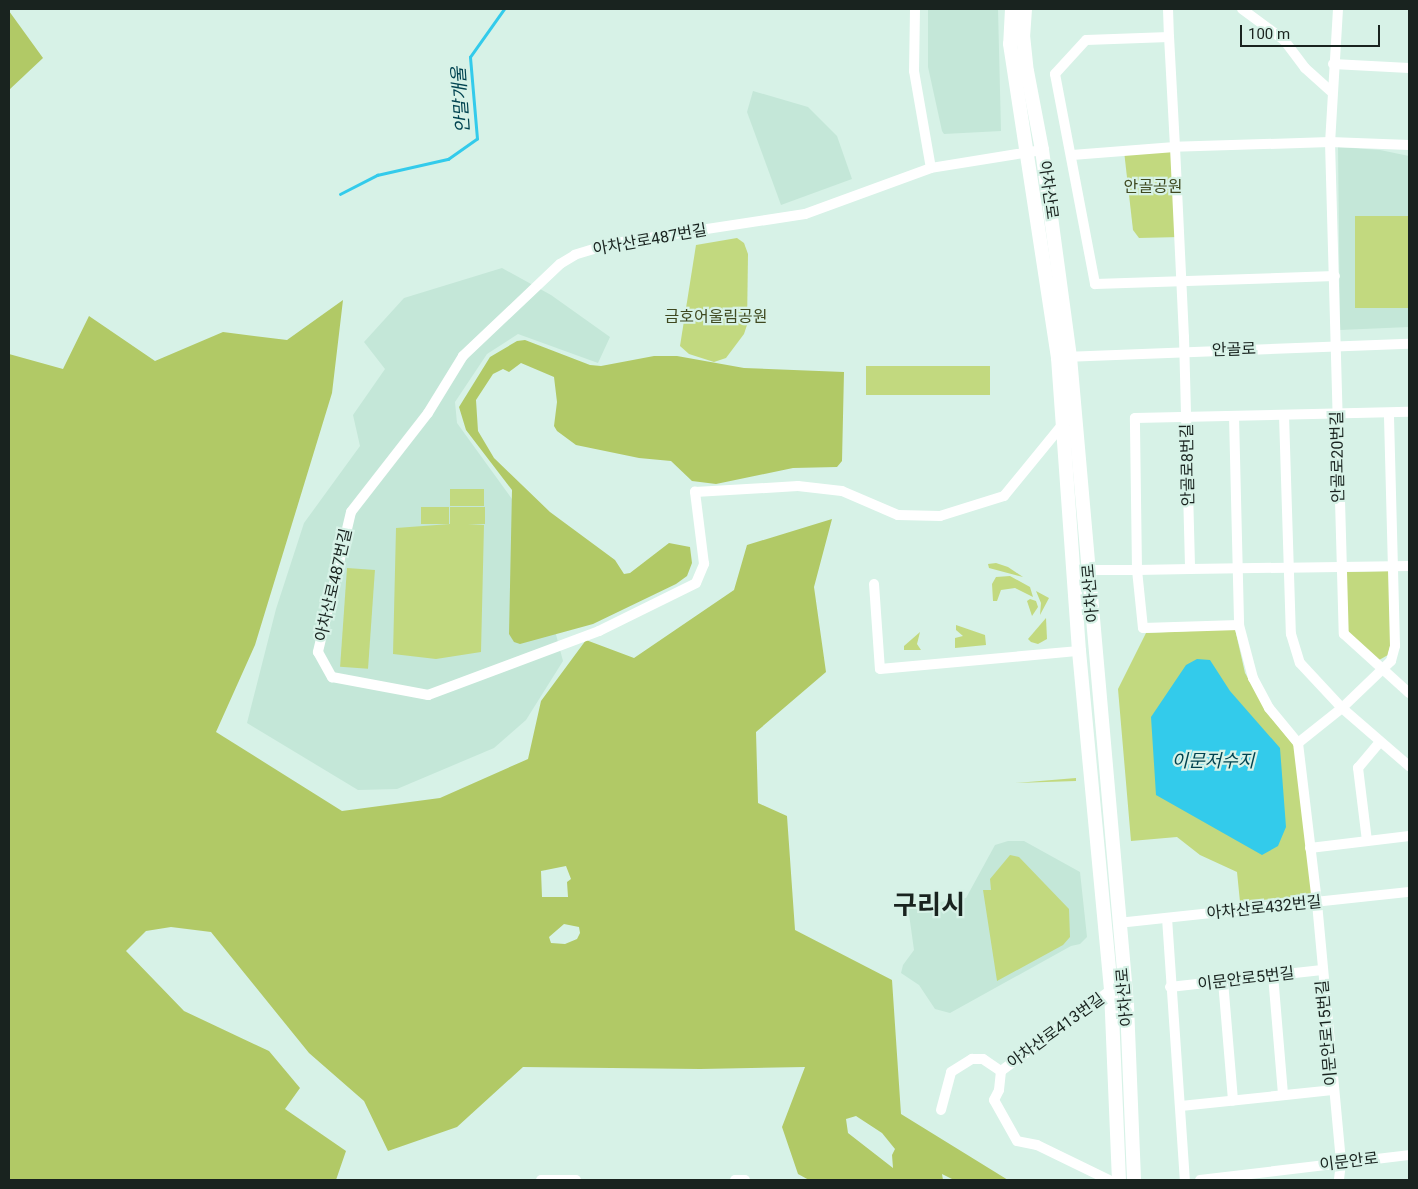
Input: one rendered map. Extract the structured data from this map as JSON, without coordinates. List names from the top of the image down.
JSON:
{
  "streets": {
    "main road": ["아차산로"],
    "street": [
      "아차산로487번길",
      "안골로",
      "안골로20번길",
      "안골로8번길",
      "아차산로432번길",
      "이문안로5번길",
      "아차산로413번길",
      "이문안로15번길",
      "이문안로"
    ]
  },
  "crossings": [
    ["아차산로", "아차산로487번길"],
    ["아차산로", "안골로"],
    ["아차산로", "아차산로432번길"],
    ["아차산로", "아차산로413번길"],
    ["안골로", "안골로20번길"],
    ["안골로", "안골로8번길"],
    ["아차산로432번길", "이문안로15번길"],
    ["이문안로5번길", "이문안로15번길"],
    ["이문안로15번길", "이문안로"]
  ],
  "districts": ["구리시"],
  "water": ["안말개울", "이문저수지"],
  "parks": ["안골공원", "금호어울림공원"],
  "scale_bar": "100 m"
}
